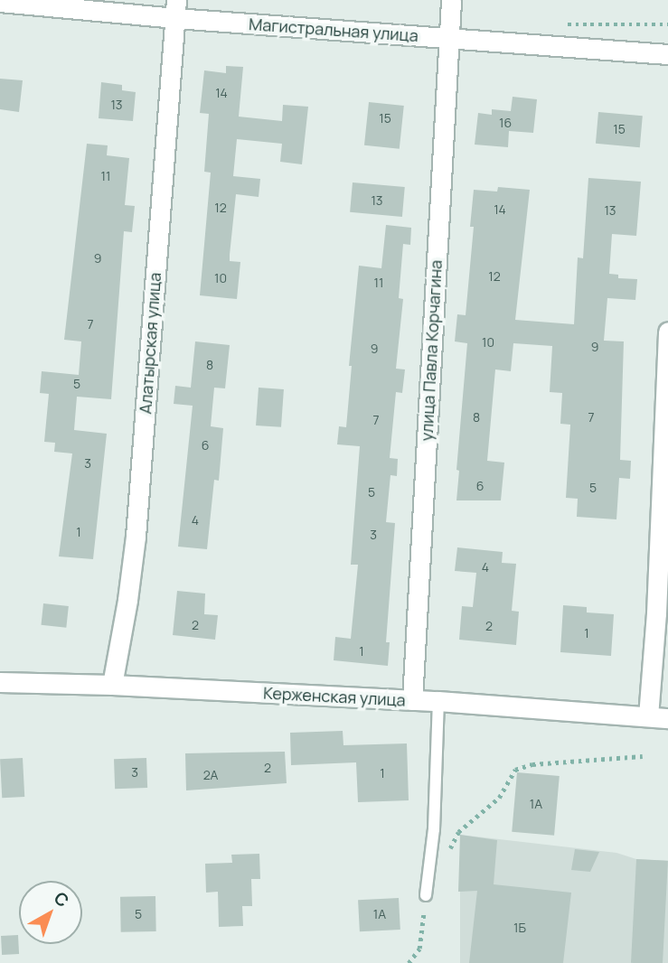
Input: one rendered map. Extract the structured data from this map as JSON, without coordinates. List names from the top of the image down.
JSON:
{
  "streets": {
    "street": [
      "Магистральная улица",
      "Алатырская улица",
      "улица Павла Корчагина",
      "Керженская улица"
    ]
  },
  "crossings": [
    ["Магистральная улица", "Алатырская улица"],
    ["Магистральная улица", "улица Павла Корчагина"],
    ["Алатырская улица", "Керженская улица"],
    ["улица Павла Корчагина", "Керженская улица"]
  ],
  "house_numbers": [
    "14",
    "13",
    "15",
    "16",
    "15",
    "11",
    "13",
    "12",
    "14",
    "13",
    "9",
    "12",
    "10",
    "11",
    "7",
    "10",
    "9",
    "9",
    "8",
    "5",
    "8",
    "7",
    "7",
    "6",
    "3",
    "6",
    "5",
    "5",
    "4",
    "1",
    "3",
    "4",
    "2",
    "2",
    "1",
    "1",
    "2",
    "3",
    "1",
    "2А",
    "1А",
    "5",
    "1А",
    "1Б"
  ],
  "north": "top right"
}
